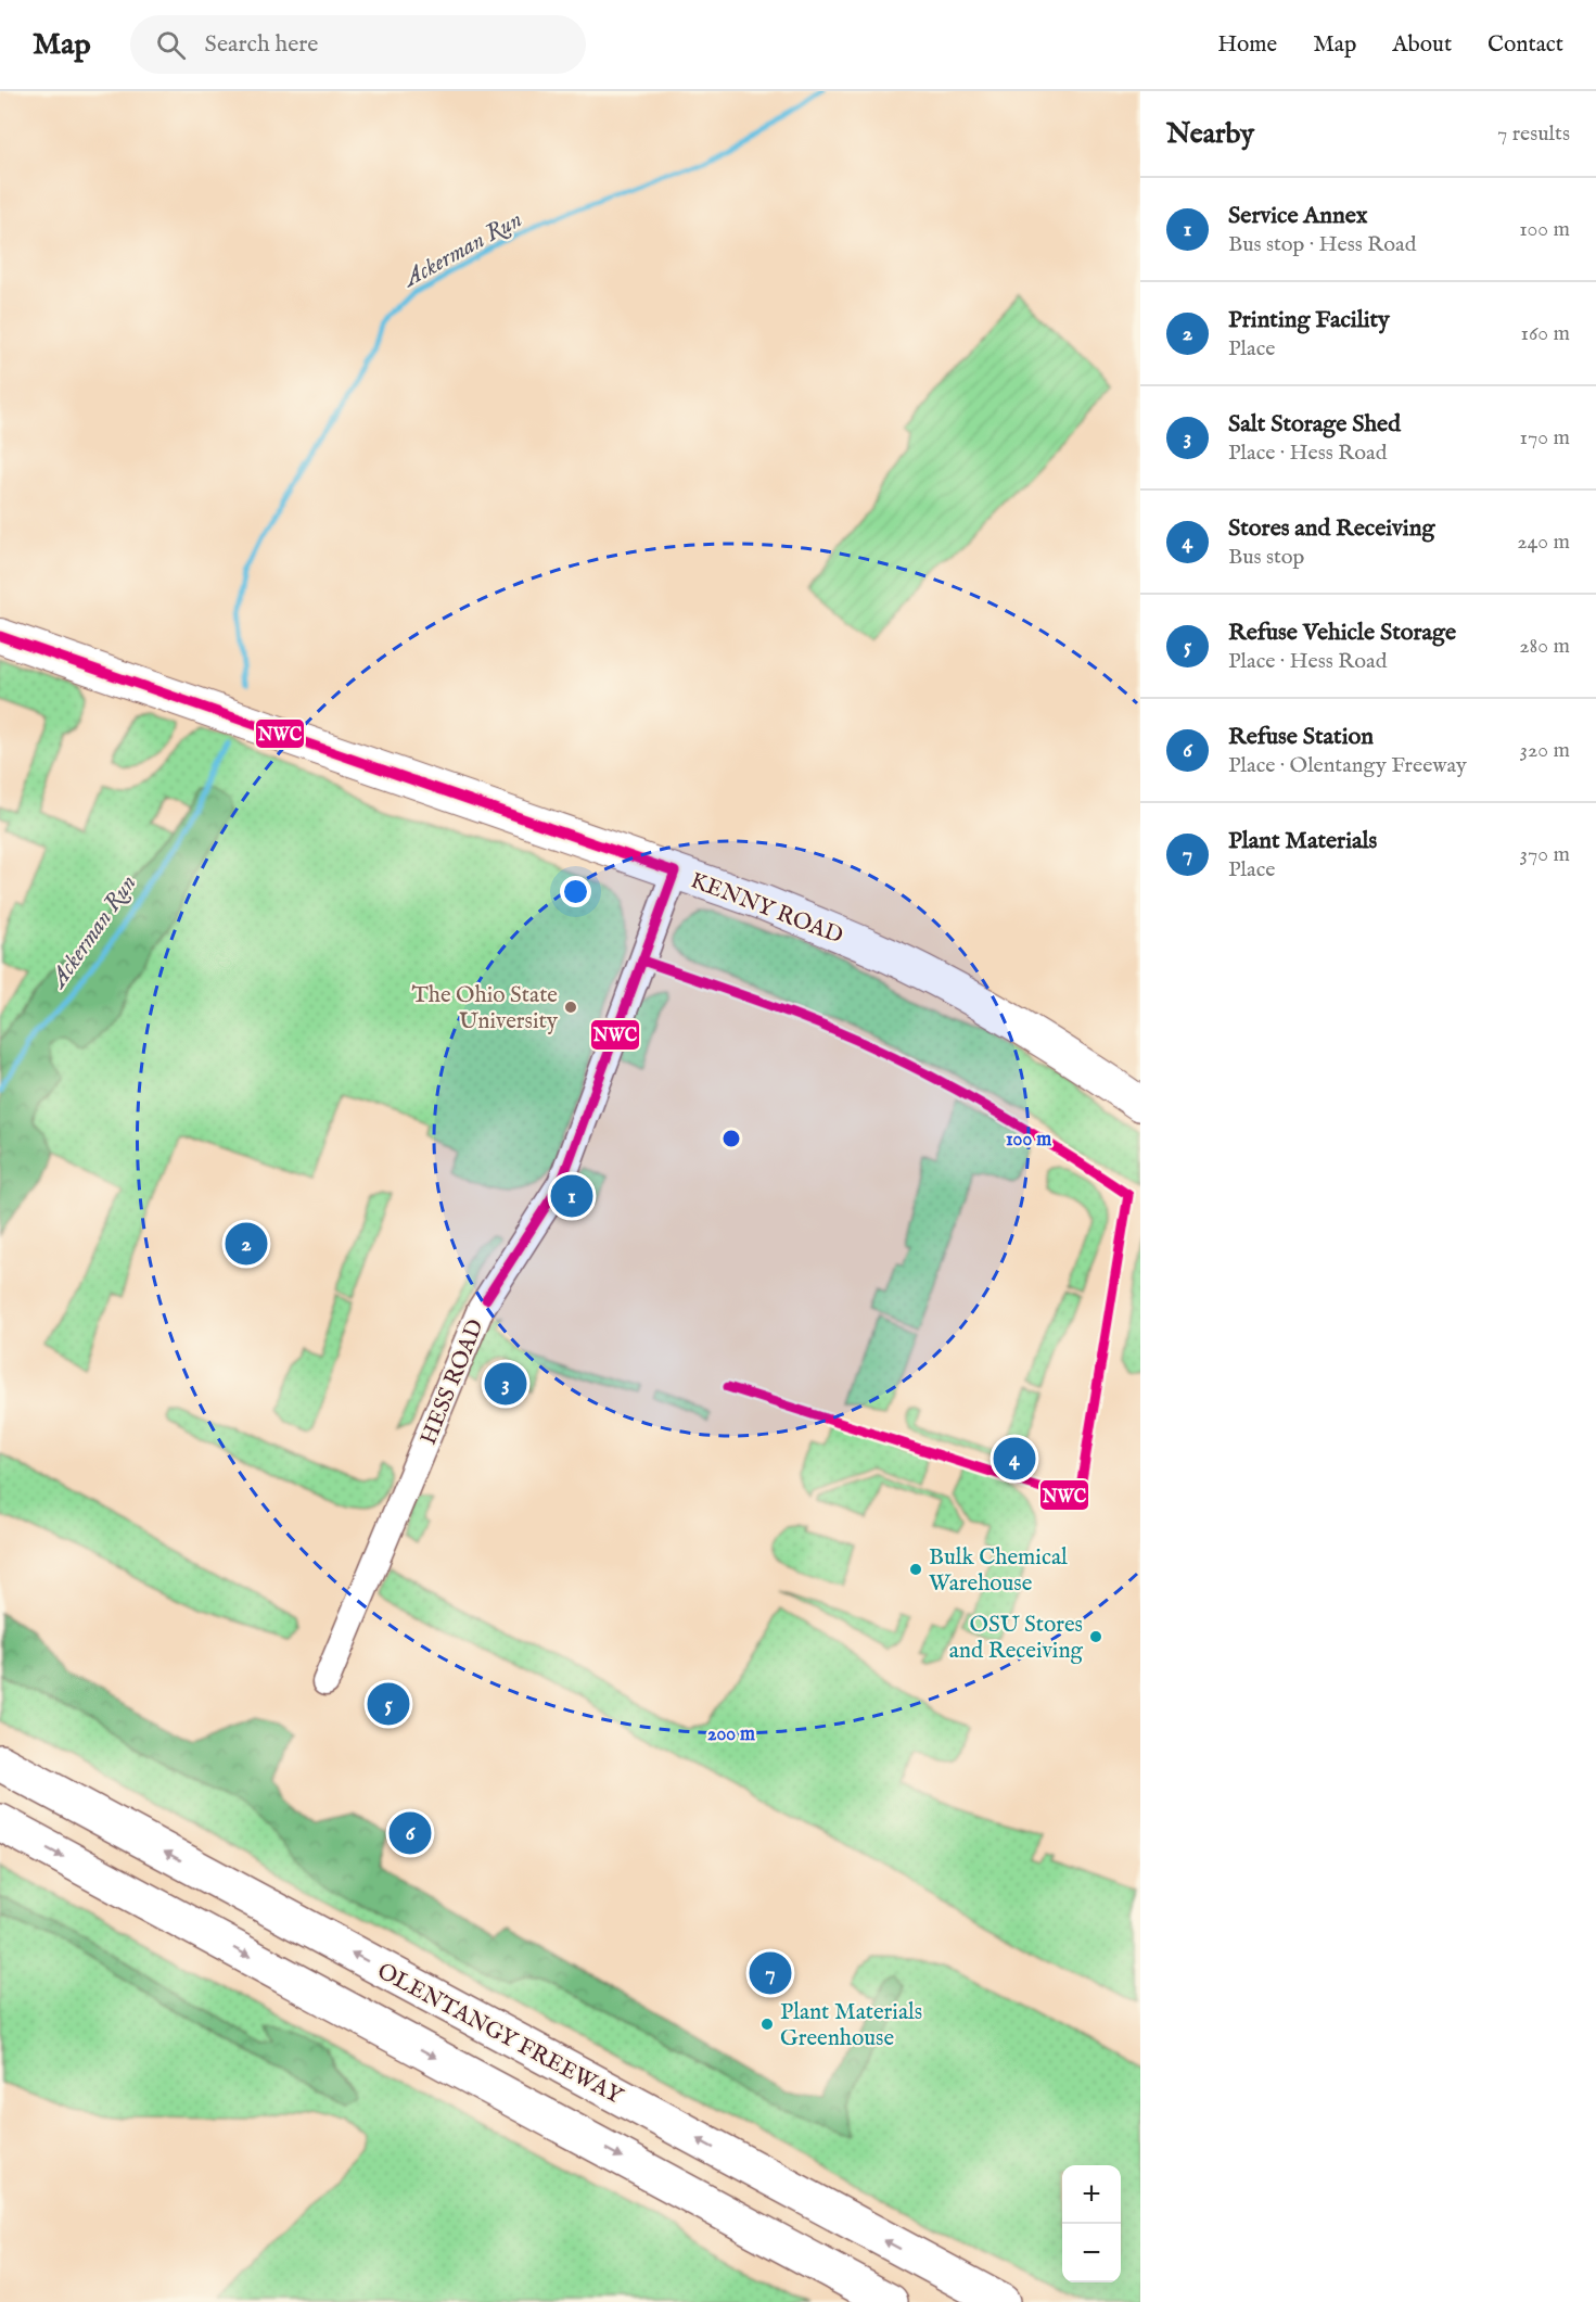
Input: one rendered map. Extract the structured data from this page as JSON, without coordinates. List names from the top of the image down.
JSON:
{
  "streets": {
    "highway": ["OLENTANGY FREEWAY"],
    "main road": ["KENNY ROAD"],
    "street": ["HESS ROAD"]
  },
  "crossings": [
    ["KENNY ROAD", "HESS ROAD"]
  ],
  "water": ["Ackerman Run"],
  "places": [
    "The Ohio State University",
    "Bulk Chemical Warehouse",
    "OSU Stores and Receiving",
    "Plant Materials Greenhouse"
  ],
  "lines": ["transit line NWC"],
  "page": {
    "header": "Map",
    "search": "Search here",
    "nav": [
      "Home",
      "Map",
      "About",
      "Contact"
    ],
    "heading": ["Nearby", "7 results"],
    "list": [
      {
        "mark": "1",
        "name": "Service Annex",
        "note": "Bus stop · Hess Road",
        "value": "100 m"
      },
      {
        "mark": "2",
        "name": "Printing Facility",
        "note": "Place",
        "value": "160 m"
      },
      {
        "mark": "3",
        "name": "Salt Storage Shed",
        "note": "Place · Hess Road",
        "value": "170 m"
      },
      {
        "mark": "4",
        "name": "Stores and Receiving",
        "note": "Bus stop",
        "value": "240 m"
      },
      {
        "mark": "5",
        "name": "Refuse Vehicle Storage",
        "note": "Place · Hess Road",
        "value": "280 m"
      },
      {
        "mark": "6",
        "name": "Refuse Station",
        "note": "Place · Olentangy Freeway",
        "value": "320 m"
      },
      {
        "mark": "7",
        "name": "Plant Materials",
        "note": "Place",
        "value": "370 m"
      }
    ],
    "pins": [
      "1",
      "2",
      "3",
      "4",
      "5",
      "6",
      "7"
    ],
    "map_buttons": ["+", "−"]
  },
  "rings": ["100 m", "200 m"]
}
